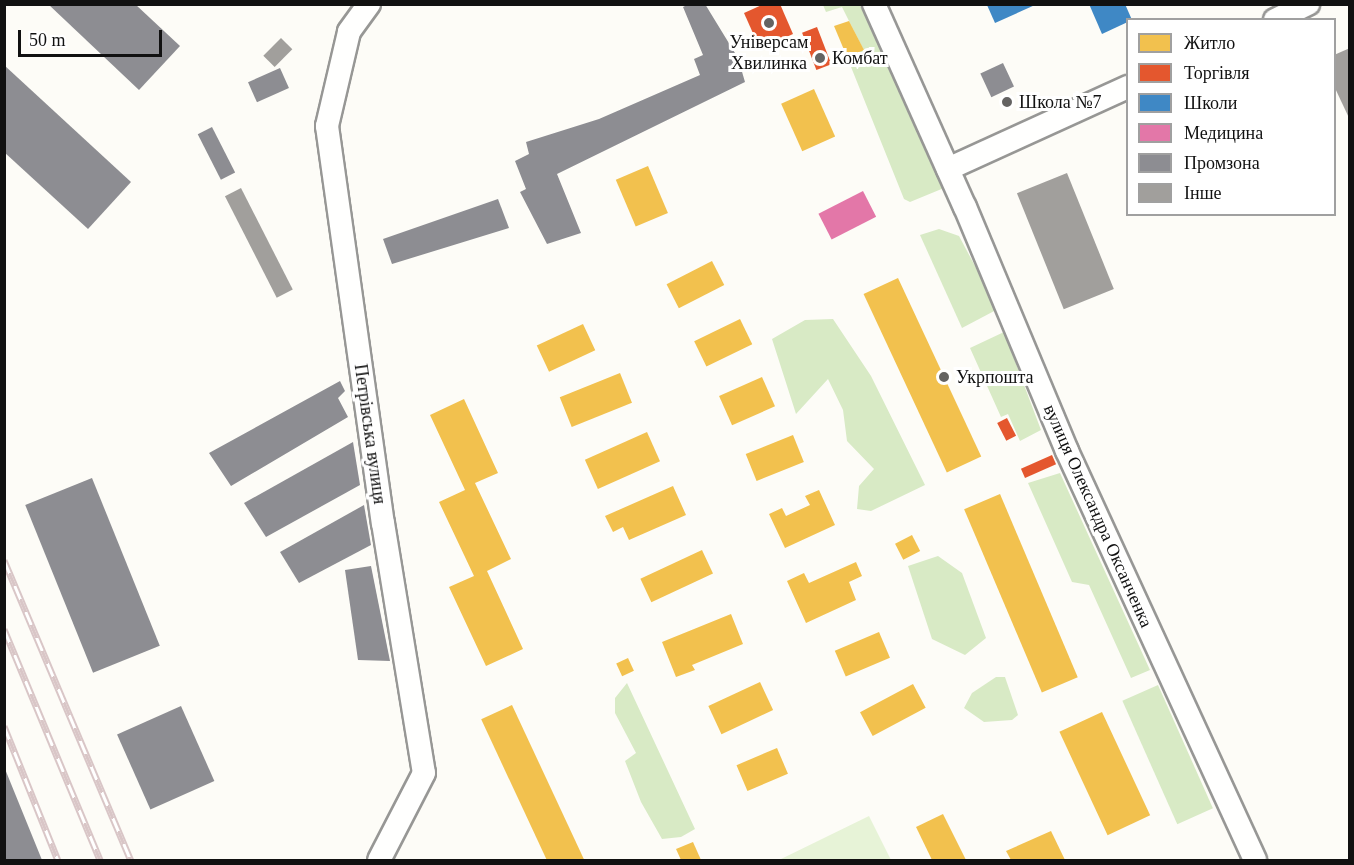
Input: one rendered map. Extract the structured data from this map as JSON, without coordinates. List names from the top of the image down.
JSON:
{
  "streets": {
    "street": ["Петрівська вулиця", "вулиця Олександра Оксанченка"]
  },
  "places": [
    "Універсам Хвилинка",
    "Комбат",
    "Школа №7",
    "Укрпошта"
  ],
  "legend": [
    "Житло",
    "Торгівля",
    "Школи",
    "Медицина",
    "Промзона",
    "Інше"
  ],
  "scale_bar": "50 m"
}
